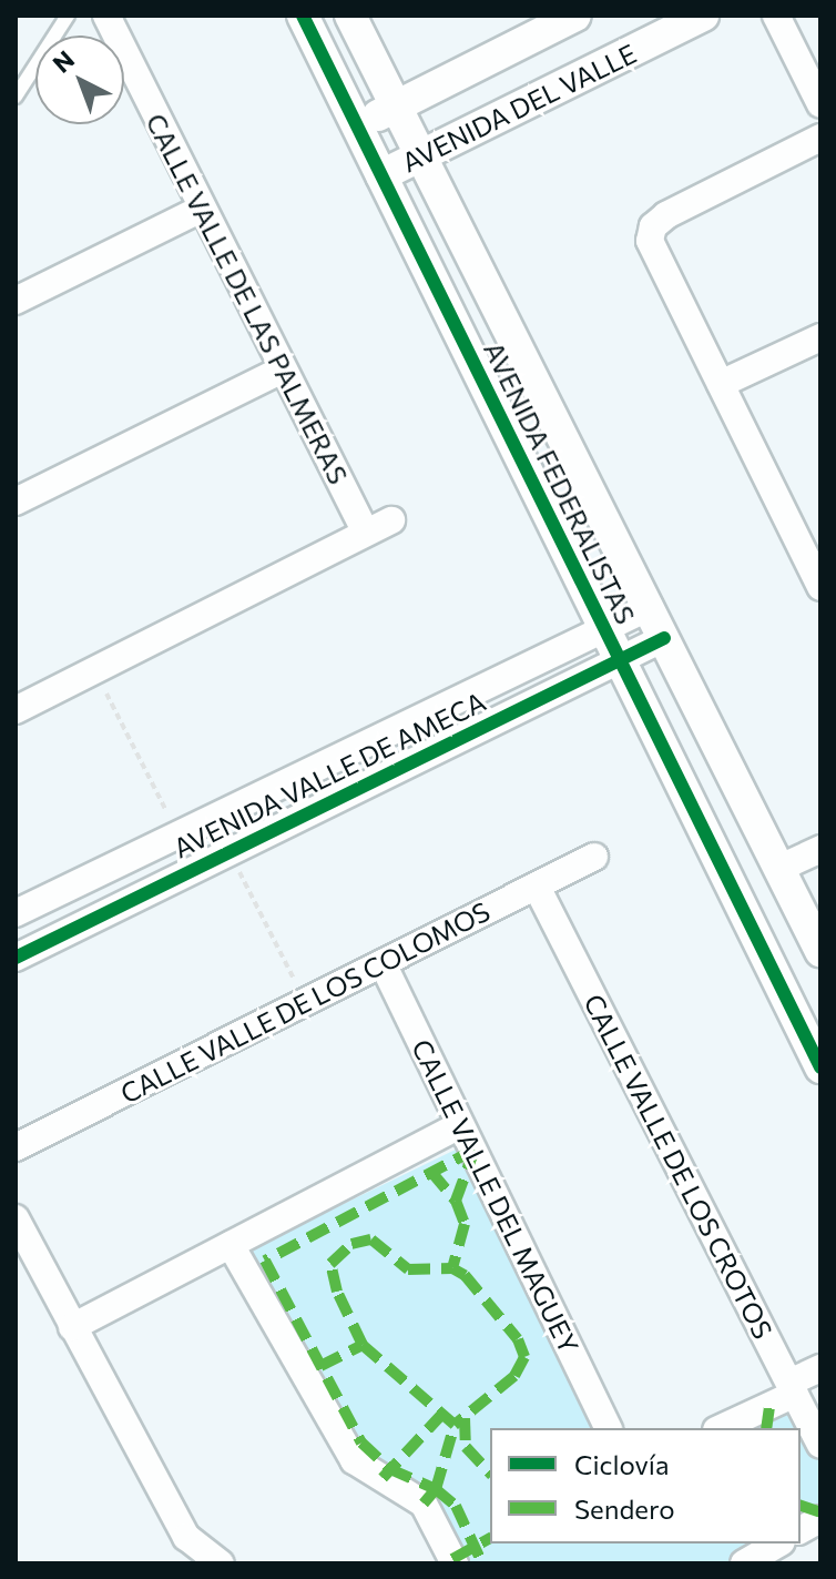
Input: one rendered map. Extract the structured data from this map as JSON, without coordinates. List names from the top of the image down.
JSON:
{
  "streets": {
    "street": [
      "AVENIDA DEL VALLE",
      "CALLE VALLE DE LAS PALMERAS",
      "AVENIDA FEDERALISTAS",
      "AVENIDA VALLE DE AMECA",
      "CALLE VALLE DE LOS COLOMOS",
      "CALLE VALLE DE LOS CROTOS",
      "CALLE VALLE DEL MAGUEY"
    ]
  },
  "crossings": [
    ["AVENIDA DEL VALLE", "AVENIDA FEDERALISTAS"],
    ["AVENIDA FEDERALISTAS", "AVENIDA VALLE DE AMECA"],
    ["CALLE VALLE DE LOS COLOMOS", "CALLE VALLE DE LOS CROTOS"],
    ["CALLE VALLE DE LOS COLOMOS", "CALLE VALLE DEL MAGUEY"]
  ],
  "legend": ["Ciclovía", "Sendero"],
  "north": "top left"
}
